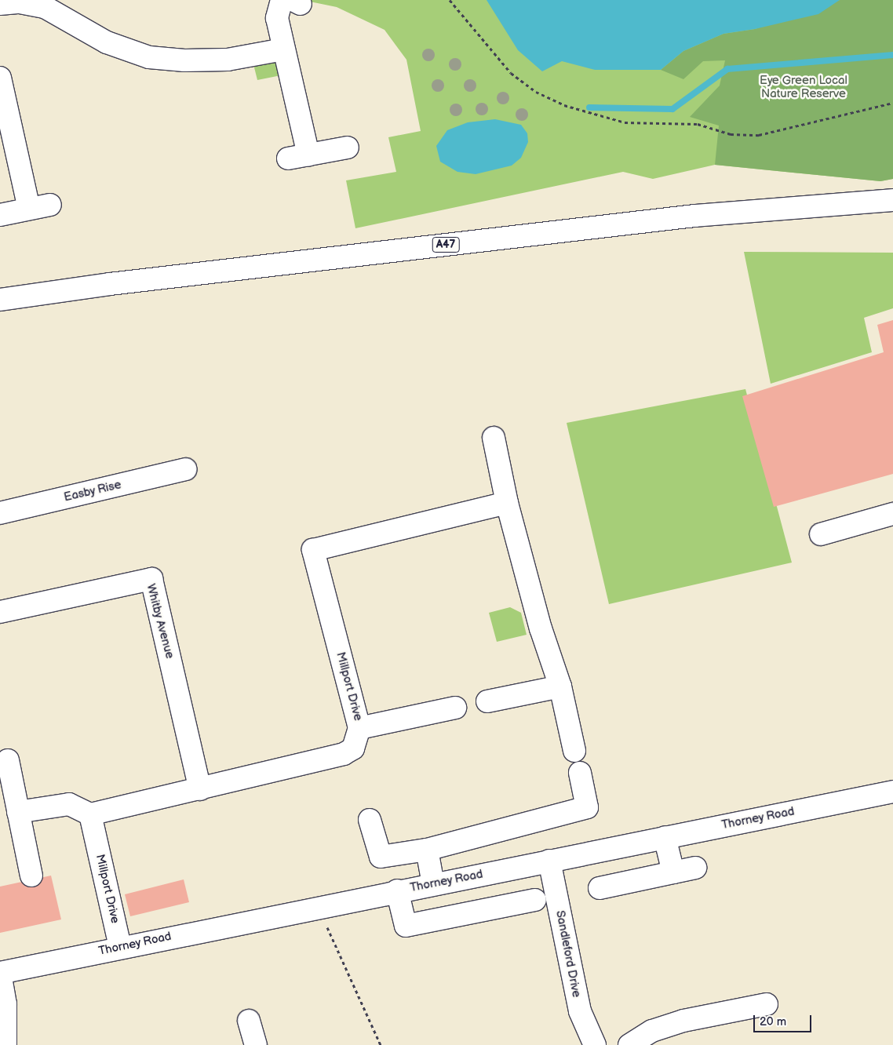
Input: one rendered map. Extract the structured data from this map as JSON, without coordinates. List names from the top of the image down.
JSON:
{
  "streets": {
    "main road": [
      "A47",
      "Easby Rise",
      "Whitby Avenue",
      "Millport Drive",
      "Thorney Road",
      "Sandleford Drive"
    ]
  },
  "crossings": [
    ["Whitby Avenue", "Millport Drive"],
    ["Millport Drive", "Thorney Road"],
    ["Thorney Road", "Sandleford Drive"]
  ],
  "parks": ["Eye Green Local Nature Reserve"],
  "scale_bar": "20 m"
}
